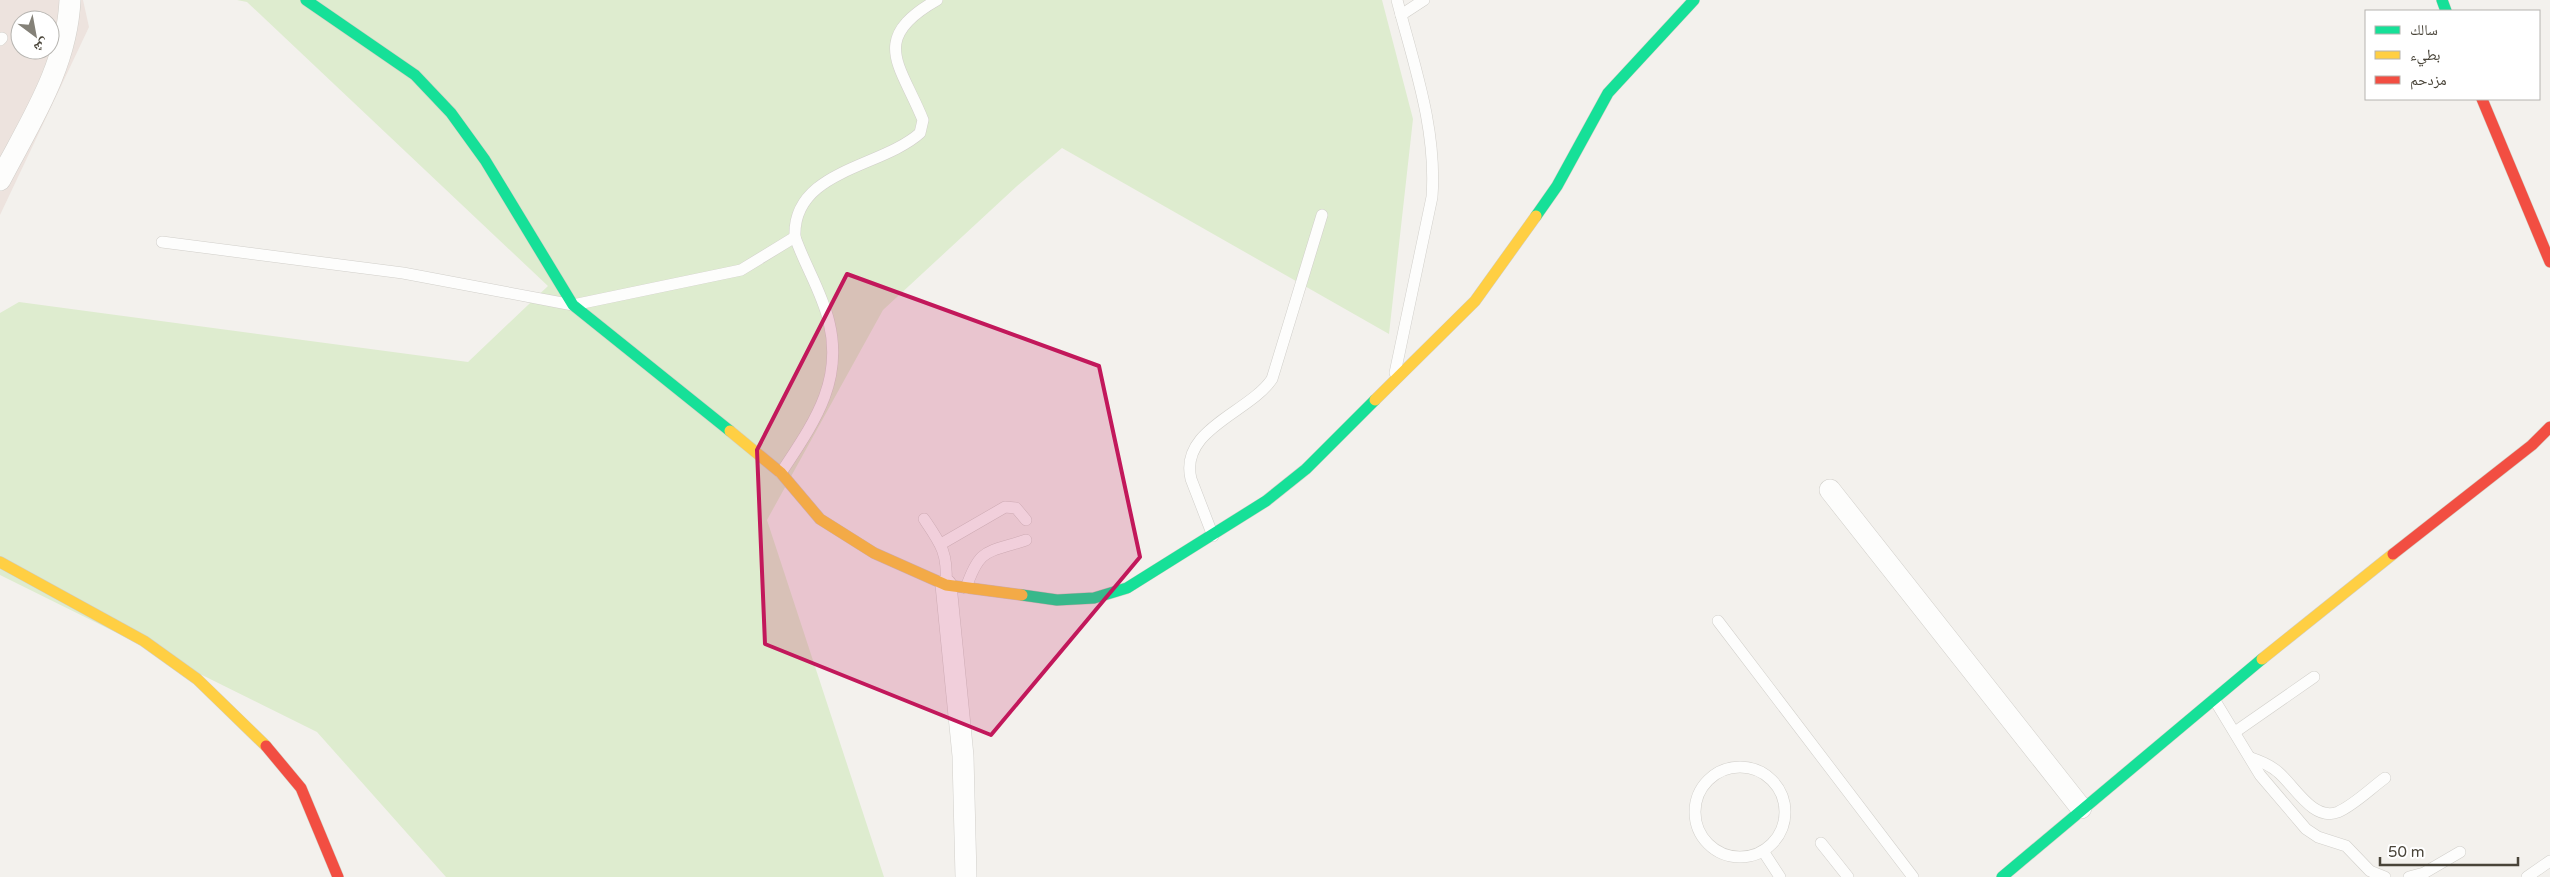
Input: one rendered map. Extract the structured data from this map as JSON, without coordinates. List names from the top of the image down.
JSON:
{
  "legend": ["سالك", "بطيء", "مزدحم"],
  "scale_bar": "50 m",
  "north": "bottom right"
}
